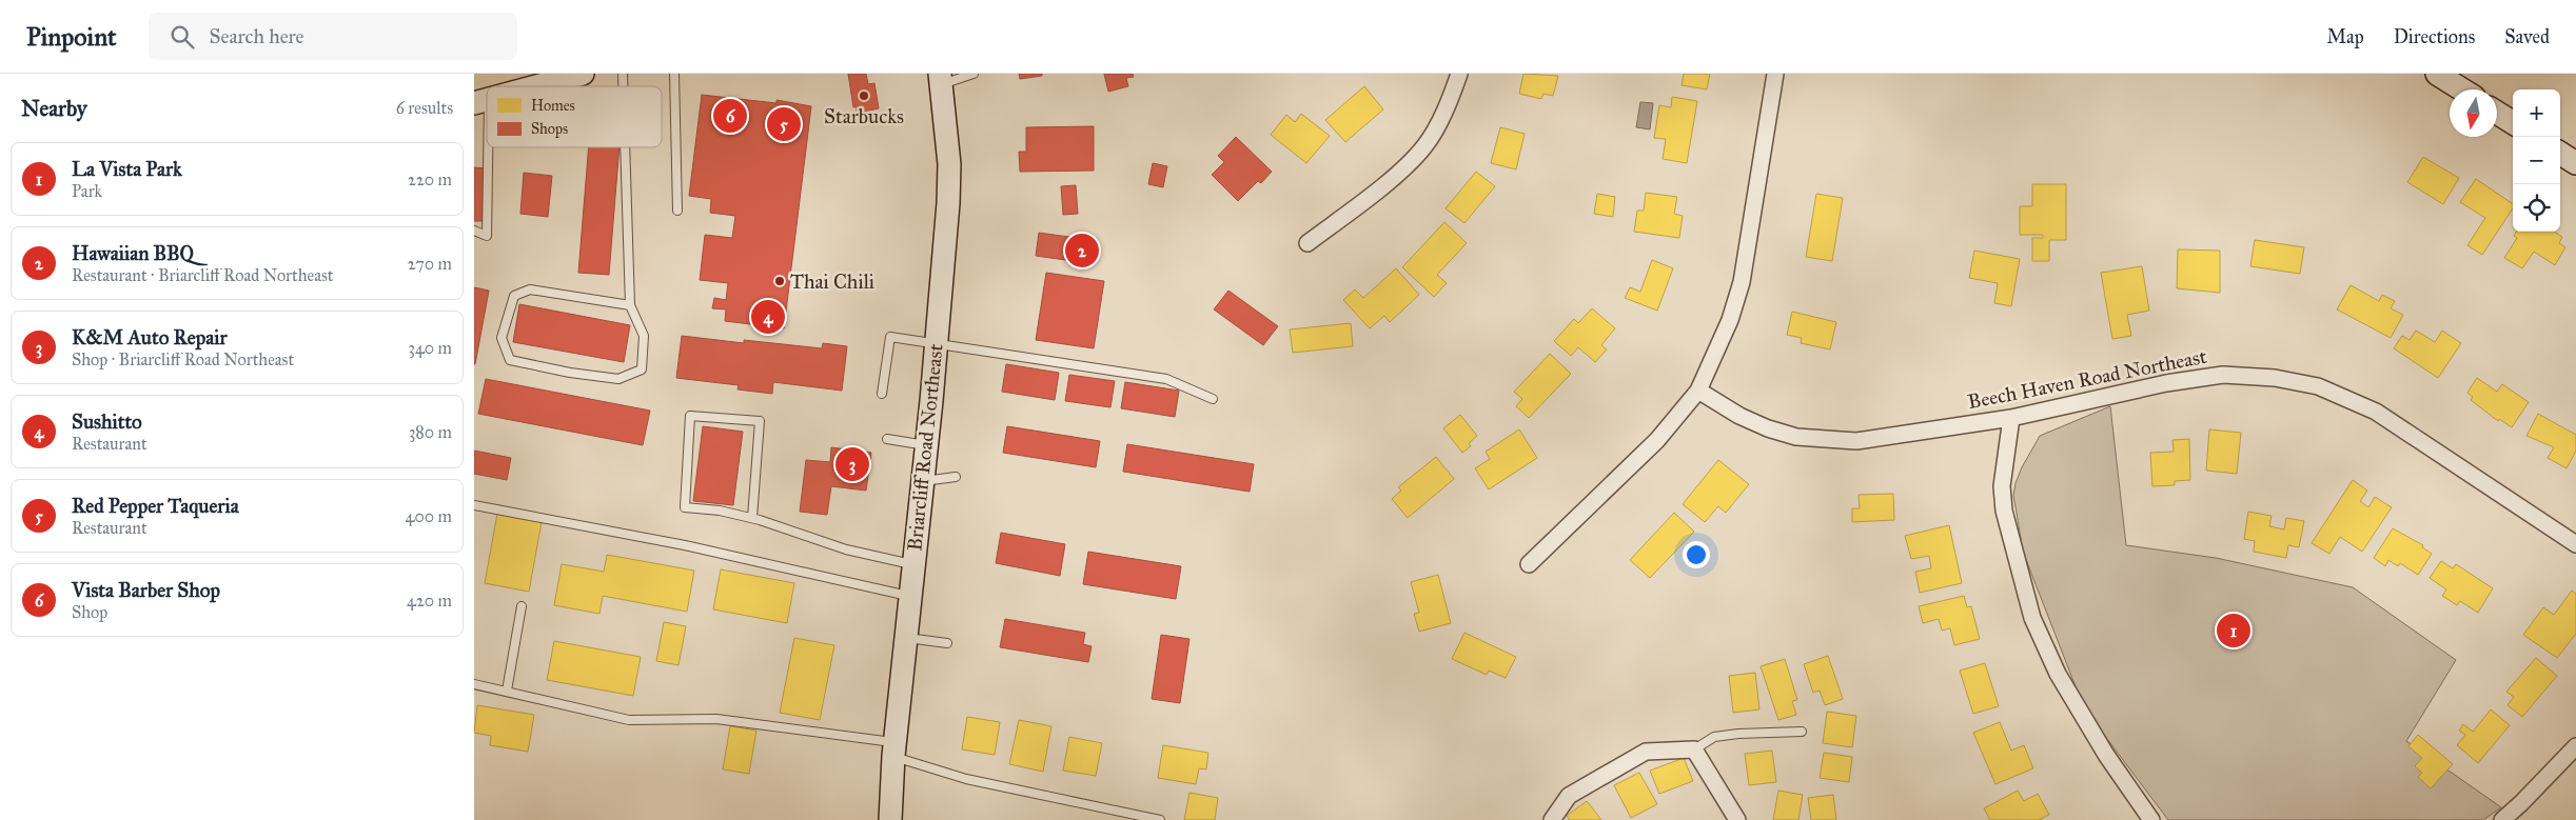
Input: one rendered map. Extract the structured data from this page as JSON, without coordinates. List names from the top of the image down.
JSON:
{
  "streets": {
    "main road": ["Briarcliff Road Northeast"],
    "street": ["Beech Haven Road Northeast"]
  },
  "places": ["Starbucks", "Thai Chili"],
  "legend": ["Homes", "Shops"],
  "north": "bottom",
  "page": {
    "header": "Pinpoint",
    "search": "Search here",
    "nav": ["Map", "Directions", "Saved"],
    "heading": ["Nearby", "6 results"],
    "map_buttons": ["+", "−"],
    "pins": [
      "6",
      "5",
      "2",
      "4",
      "3",
      "1"
    ],
    "list": [
      {
        "mark": "1",
        "name": "La Vista Park",
        "note": "Park",
        "value": "220 m"
      },
      {
        "mark": "2",
        "name": "Hawaiian BBQ",
        "note": "Restaurant · Briarcliff Road Northeast",
        "value": "270 m"
      },
      {
        "mark": "3",
        "name": "K&M Auto Repair",
        "note": "Shop · Briarcliff Road Northeast",
        "value": "340 m"
      },
      {
        "mark": "4",
        "name": "Sushitto",
        "note": "Restaurant",
        "value": "380 m"
      },
      {
        "mark": "5",
        "name": "Red Pepper Taqueria",
        "note": "Restaurant",
        "value": "400 m"
      },
      {
        "mark": "6",
        "name": "Vista Barber Shop",
        "note": "Shop",
        "value": "420 m"
      }
    ]
  }
}
